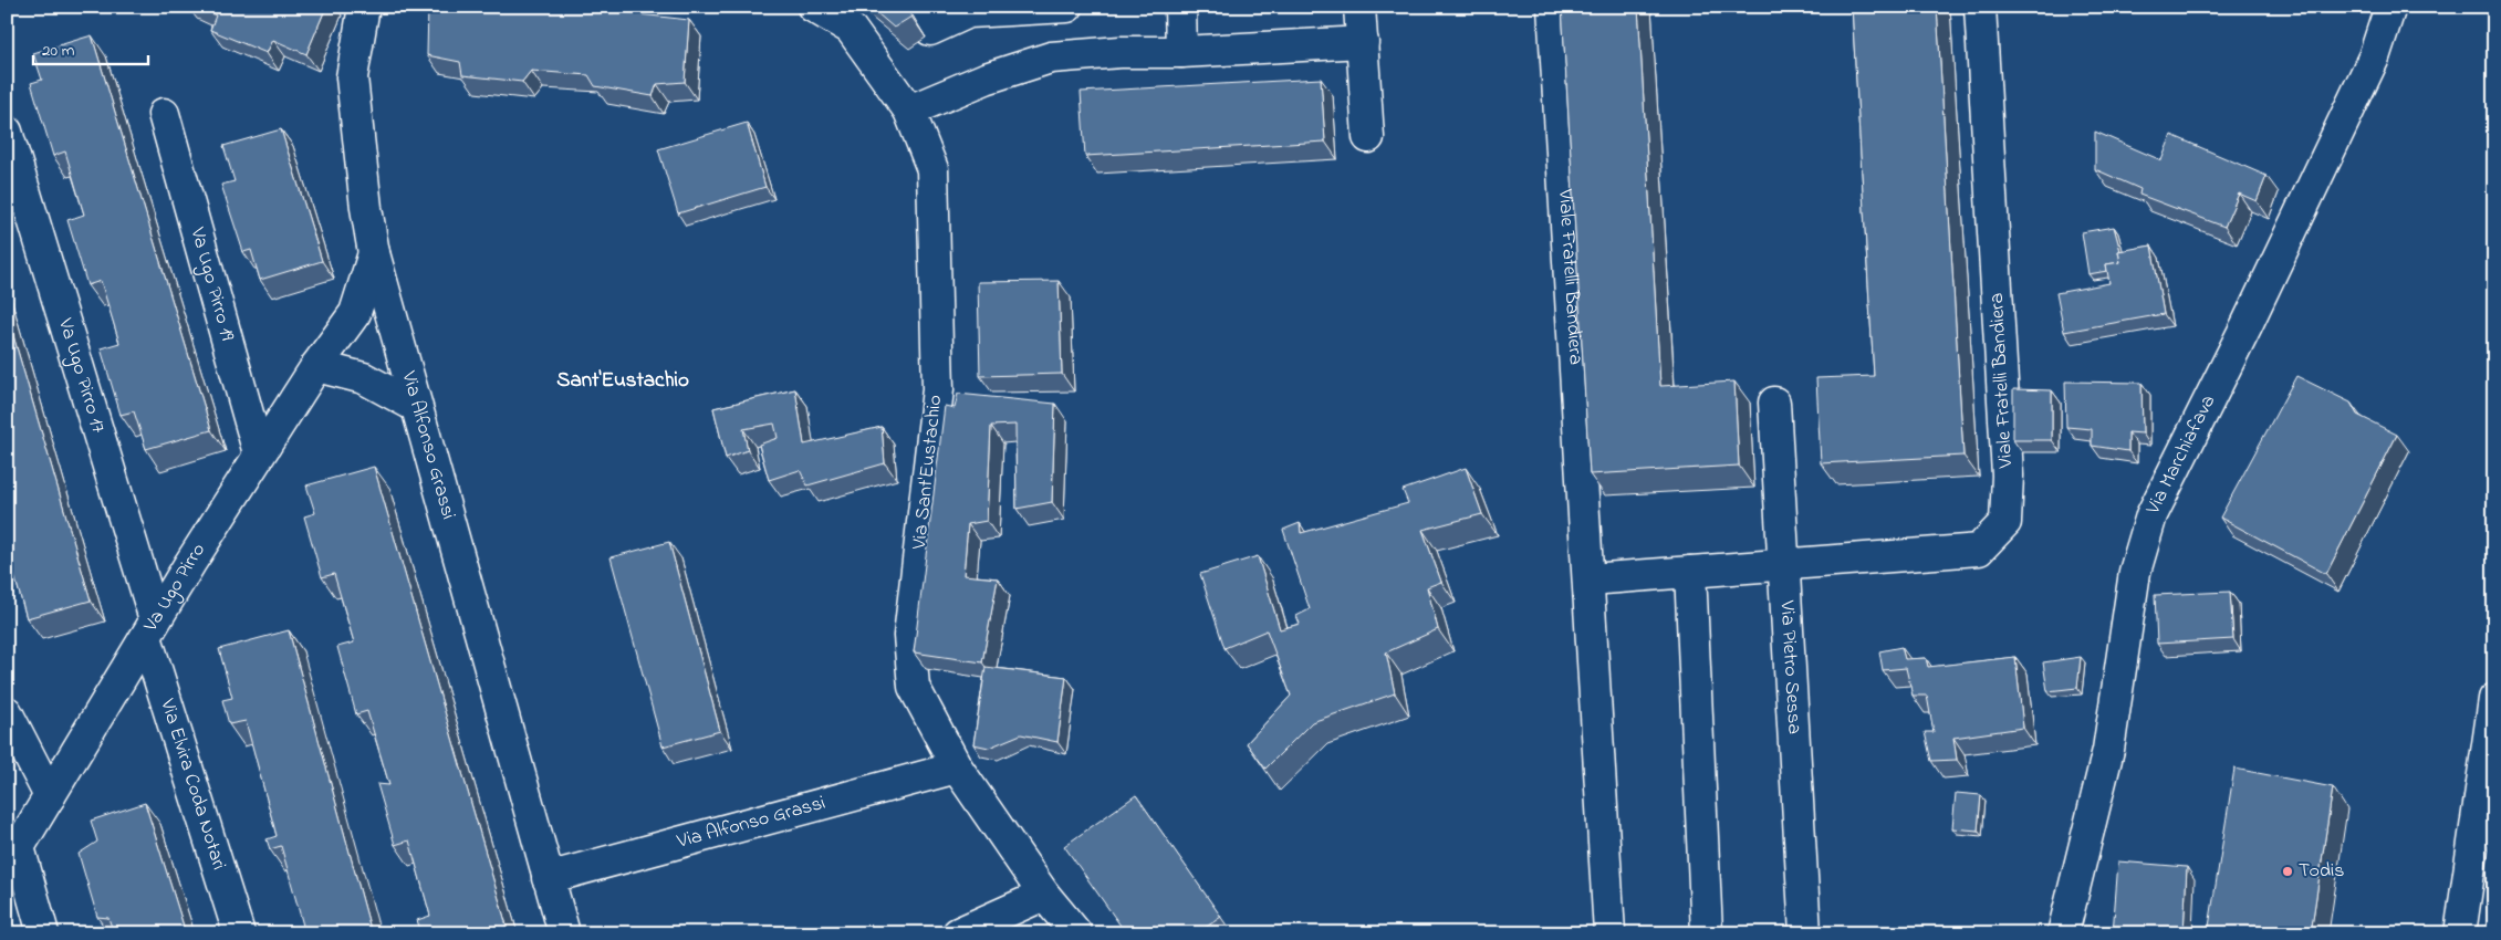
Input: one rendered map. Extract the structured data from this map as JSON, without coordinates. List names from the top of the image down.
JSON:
{
  "streets": {
    "main road": [
      "Viale Fratelli Bandiera",
      "Va Ugo Pirro 19",
      "Va Ugo Pirro 17",
      "Via Alfonso Grassi",
      "Via Marchiafava",
      "Via Sant'Eustachio",
      "Va Ugo Pirro",
      "Via Pietro Sessa",
      "Via Elvira Coda Notari"
    ]
  },
  "crossings": [
    ["Viale Fratelli Bandiera", "Via Pietro Sessa"],
    ["Va Ugo Pirro 19", "Va Ugo Pirro"],
    ["Va Ugo Pirro 17", "Va Ugo Pirro"],
    ["Va Ugo Pirro 17", "Via Elvira Coda Notari"],
    ["Via Alfonso Grassi", "Via Sant'Eustachio"],
    ["Via Alfonso Grassi", "Va Ugo Pirro"],
    ["Va Ugo Pirro", "Via Elvira Coda Notari"]
  ],
  "districts": ["Sant'Eustachio"],
  "places": ["Todis"],
  "scale_bar": "20 m"
}
